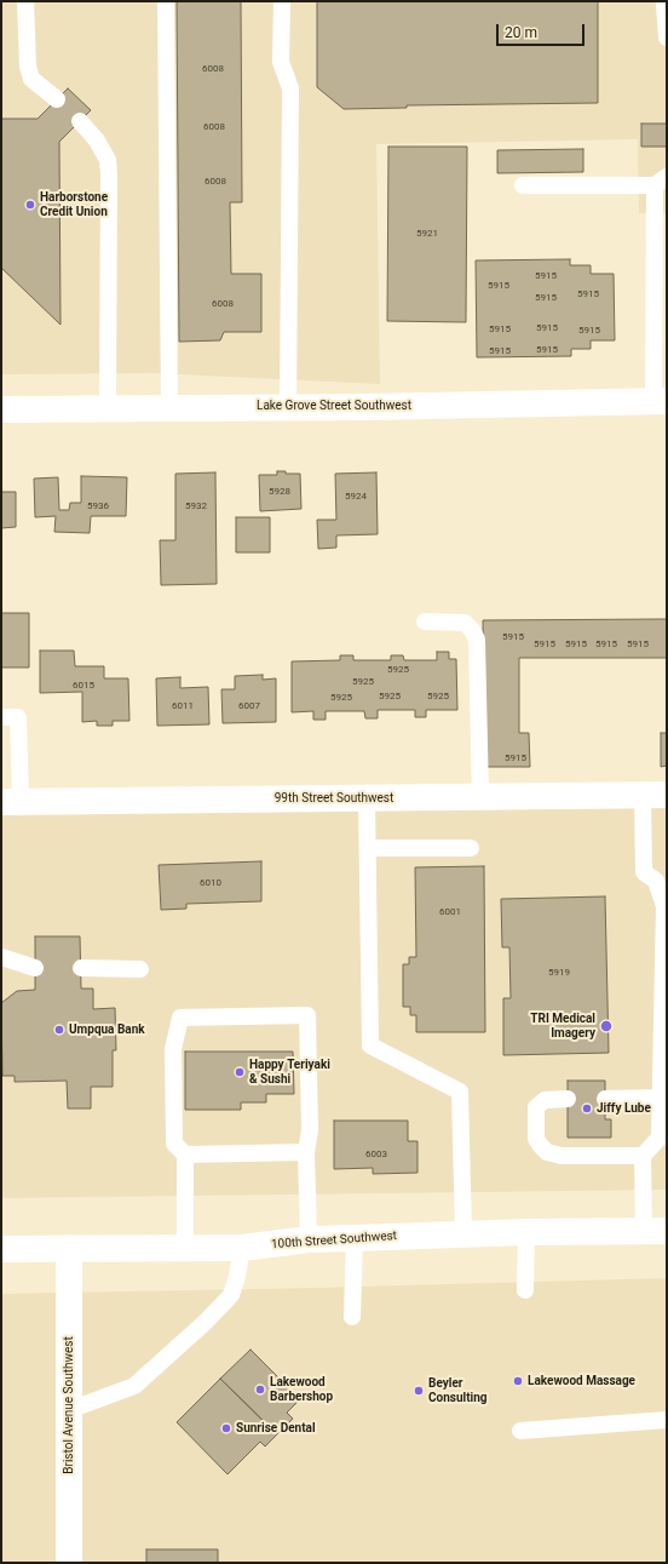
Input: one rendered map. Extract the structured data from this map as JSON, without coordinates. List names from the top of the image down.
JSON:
{
  "streets": {
    "street": [
      "Lake Grove Street Southwest",
      "99th Street Southwest",
      "100th Street Southwest",
      "Bristol Avenue Southwest"
    ]
  },
  "crossings": [
    ["100th Street Southwest", "Bristol Avenue Southwest"]
  ],
  "places": [
    "Harborstone Credit Union",
    "TRI Medical Imagery",
    "Umpqua Bank",
    "Happy Teriyaki & Sushi",
    "Jiffy Lube",
    "Lakewood Massage",
    "Lakewood Barbershop",
    "Beyler Consulting",
    "Sunrise Dental"
  ],
  "house_numbers": [
    "6008",
    "6008",
    "6008",
    "5921",
    "5915",
    "5915",
    "5915",
    "5915",
    "6008",
    "5915",
    "5915",
    "5915",
    "5915",
    "5915",
    "5928",
    "5924",
    "5936",
    "5932",
    "5915",
    "5915",
    "5915",
    "5915",
    "5915",
    "5925",
    "5925",
    "6015",
    "5925",
    "5925",
    "5925",
    "6011",
    "6007",
    "5915",
    "6010",
    "6001",
    "5919",
    "6003"
  ],
  "scale_bar": "20 m"
}
